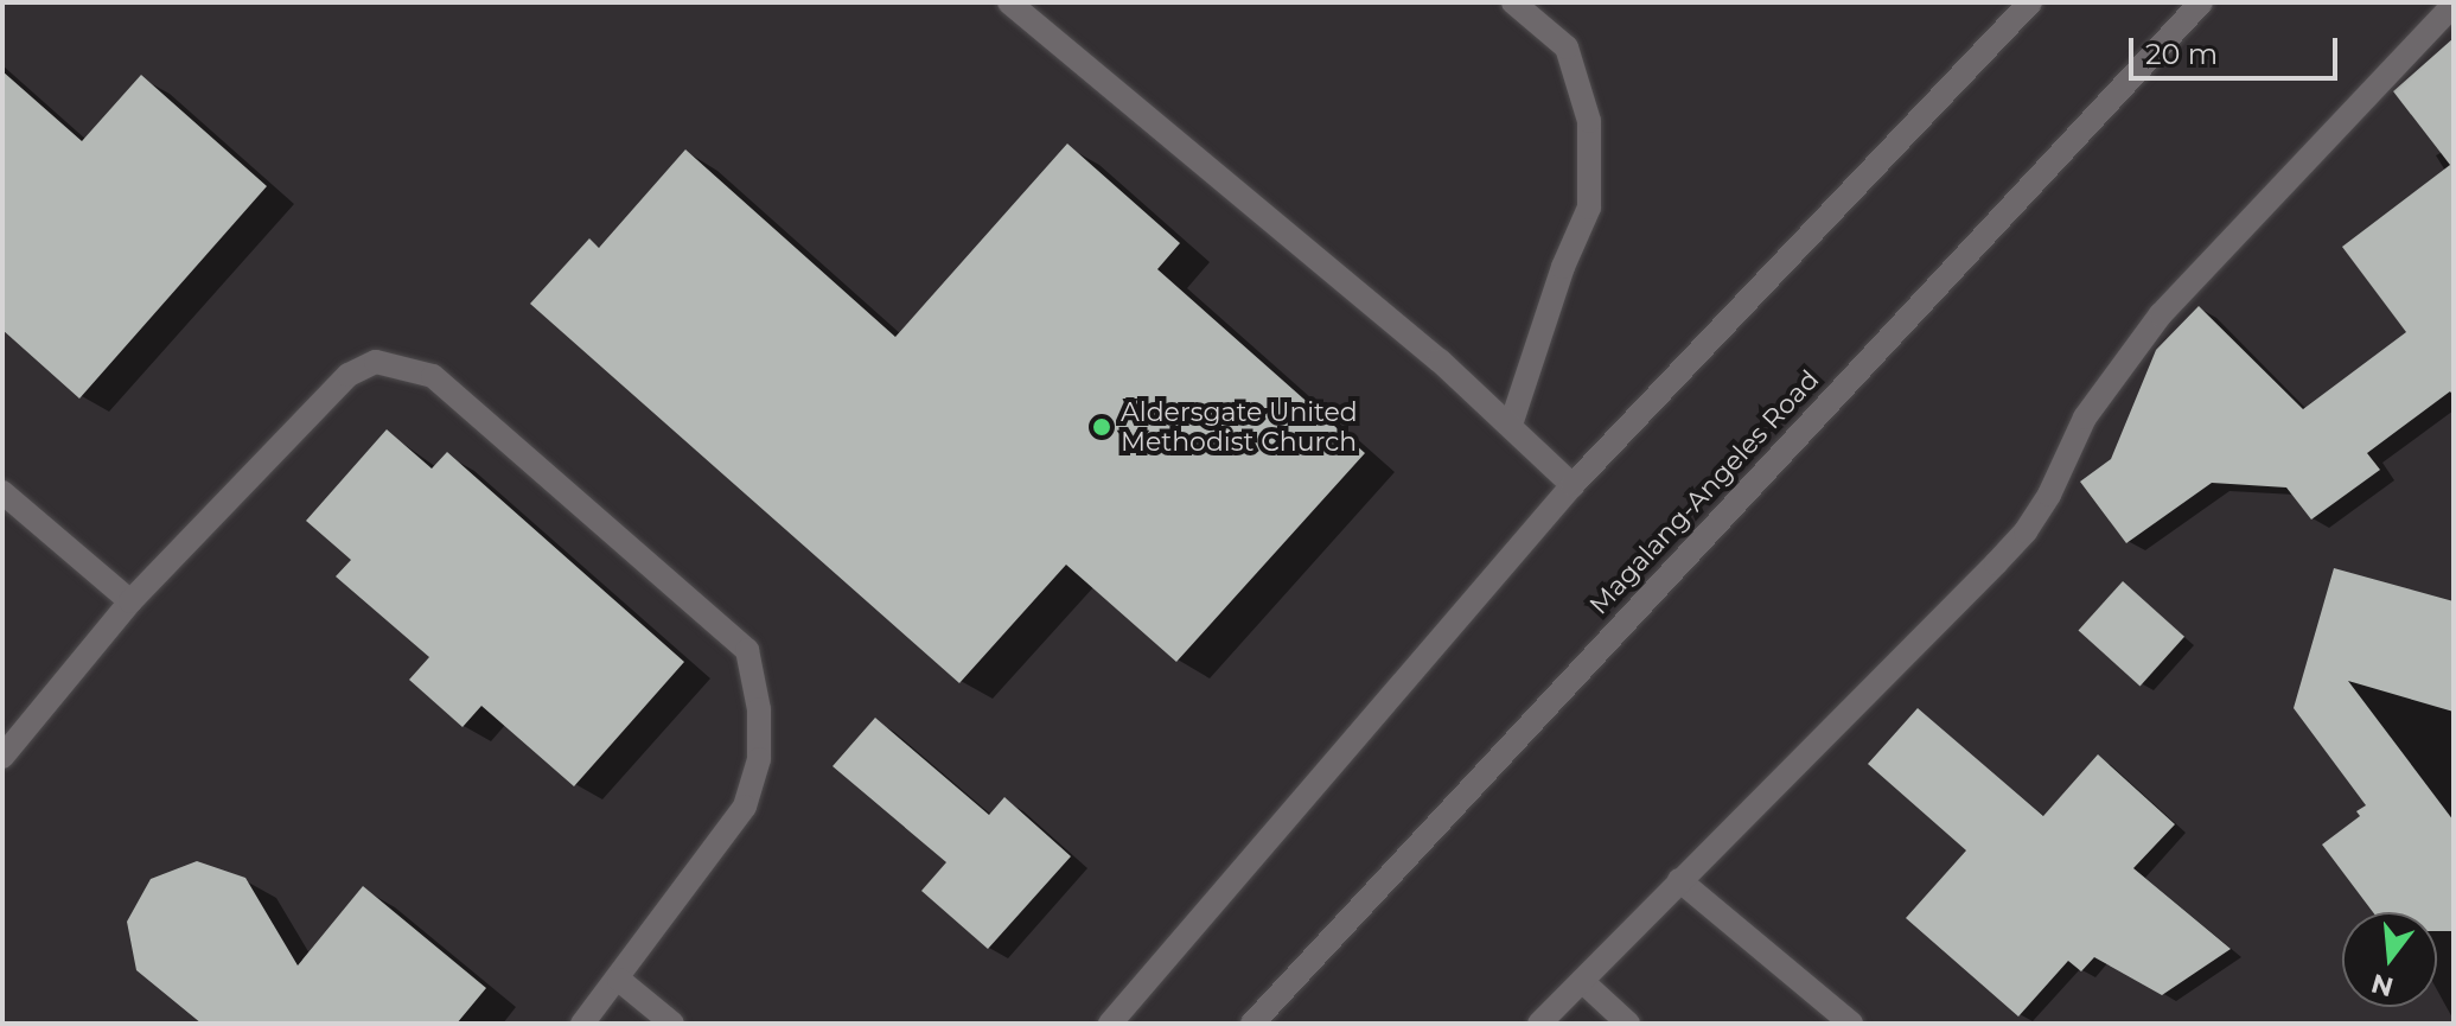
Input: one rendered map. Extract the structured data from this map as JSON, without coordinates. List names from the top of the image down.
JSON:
{
  "streets": {
    "street": ["Magalang-Angeles Road"]
  },
  "places": ["Aldersgate United Methodist Church"],
  "scale_bar": "20 m",
  "north": "bottom"
}
